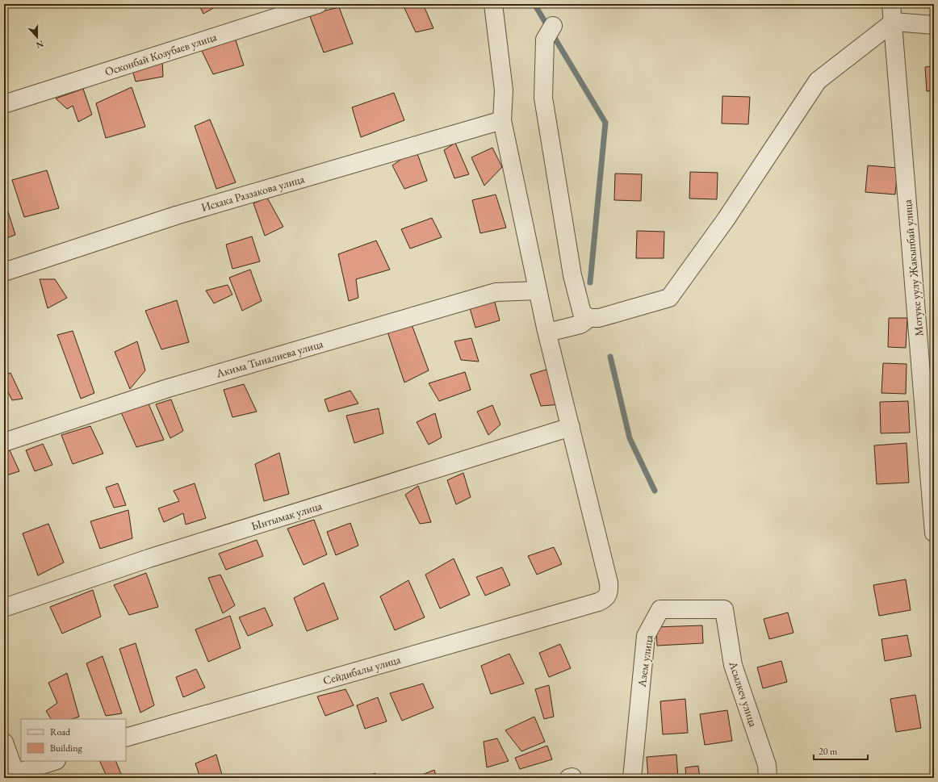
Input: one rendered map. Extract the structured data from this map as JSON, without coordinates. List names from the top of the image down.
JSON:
{
  "streets": {
    "street": [
      "Осконбай Козубаев улица",
      "Исхака Раззакова улица",
      "Мотуке уулу Жакыпбай улица",
      "Акима Тыналиева улица",
      "Ынтымак улица",
      "Азем улица",
      "Сейдибалы улица",
      "Асылкеч улица"
    ]
  },
  "crossings": [
    ["Ынтымак улица", "Сейдибалы улица"],
    ["Азем улица", "Асылкеч улица"]
  ],
  "legend": ["Road", "Building"],
  "scale_bar": "20 m",
  "north": "bottom"
}
